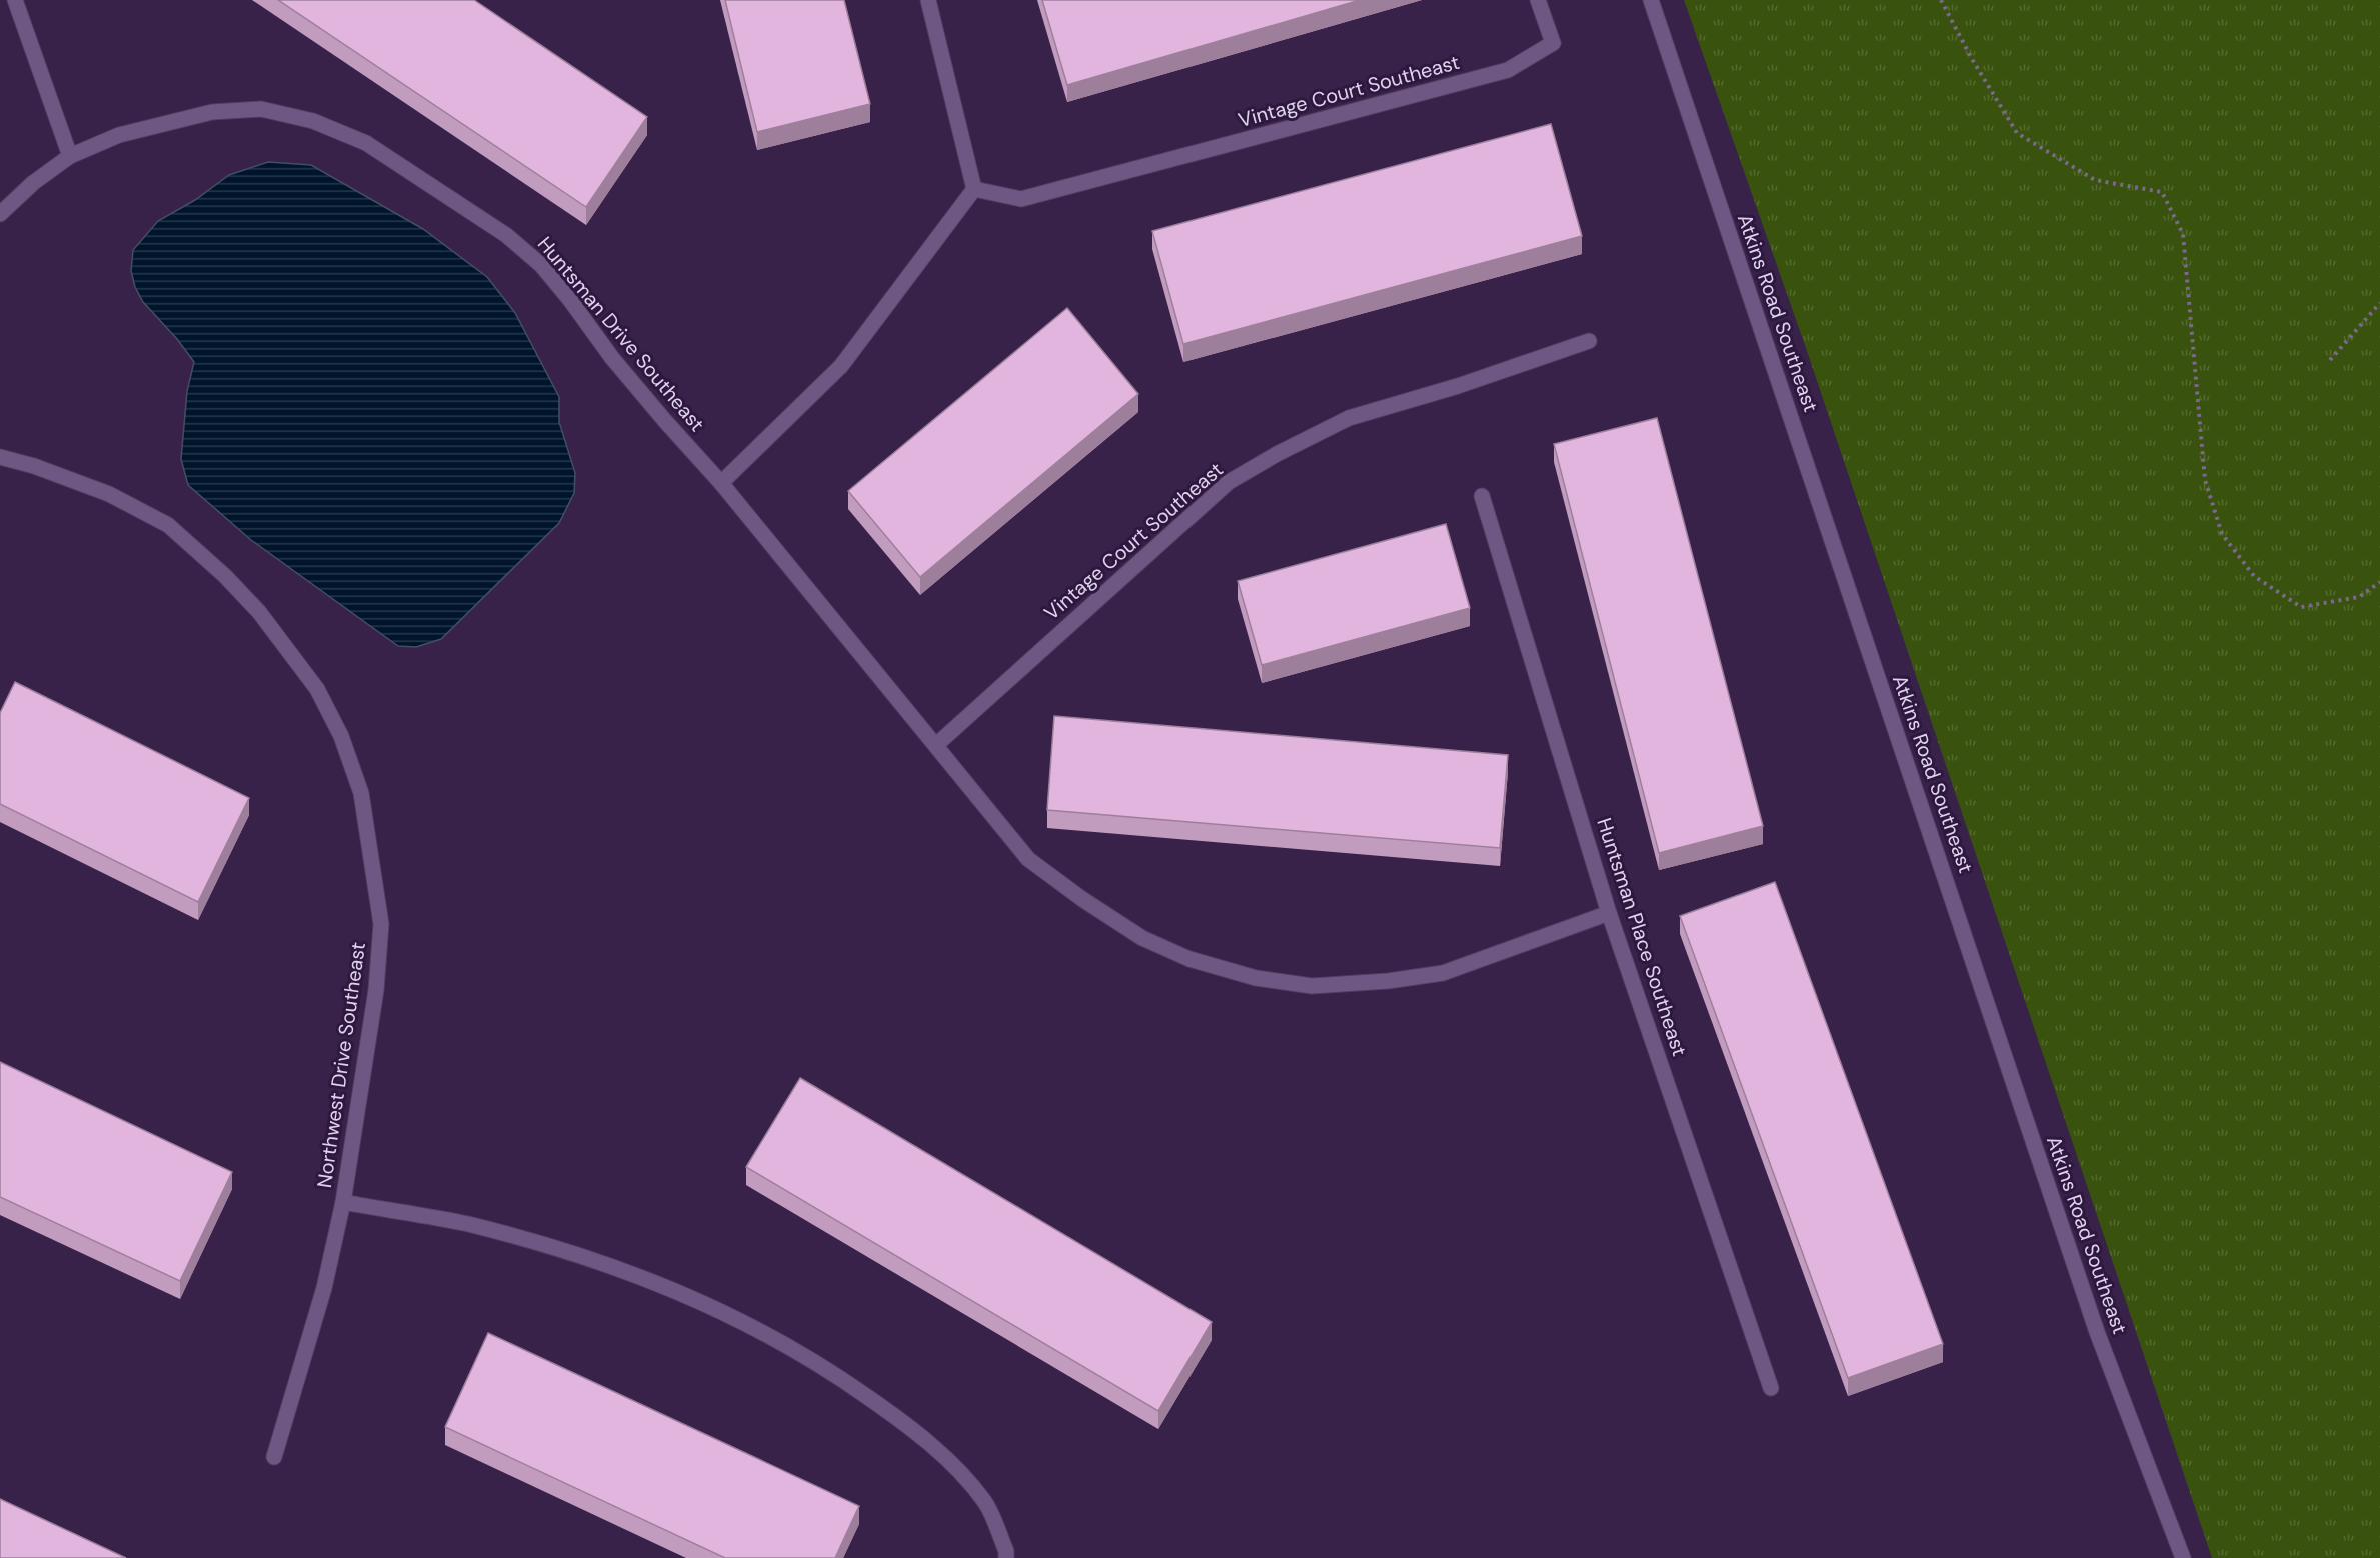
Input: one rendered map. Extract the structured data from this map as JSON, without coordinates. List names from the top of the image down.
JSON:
{
  "streets": {
    "street": [
      "Vintage Court Southeast",
      "Atkins Road Southeast",
      "Huntsman Drive Southeast",
      "Huntsman Place Southeast",
      "Northwest Drive Southeast"
    ]
  }
}
